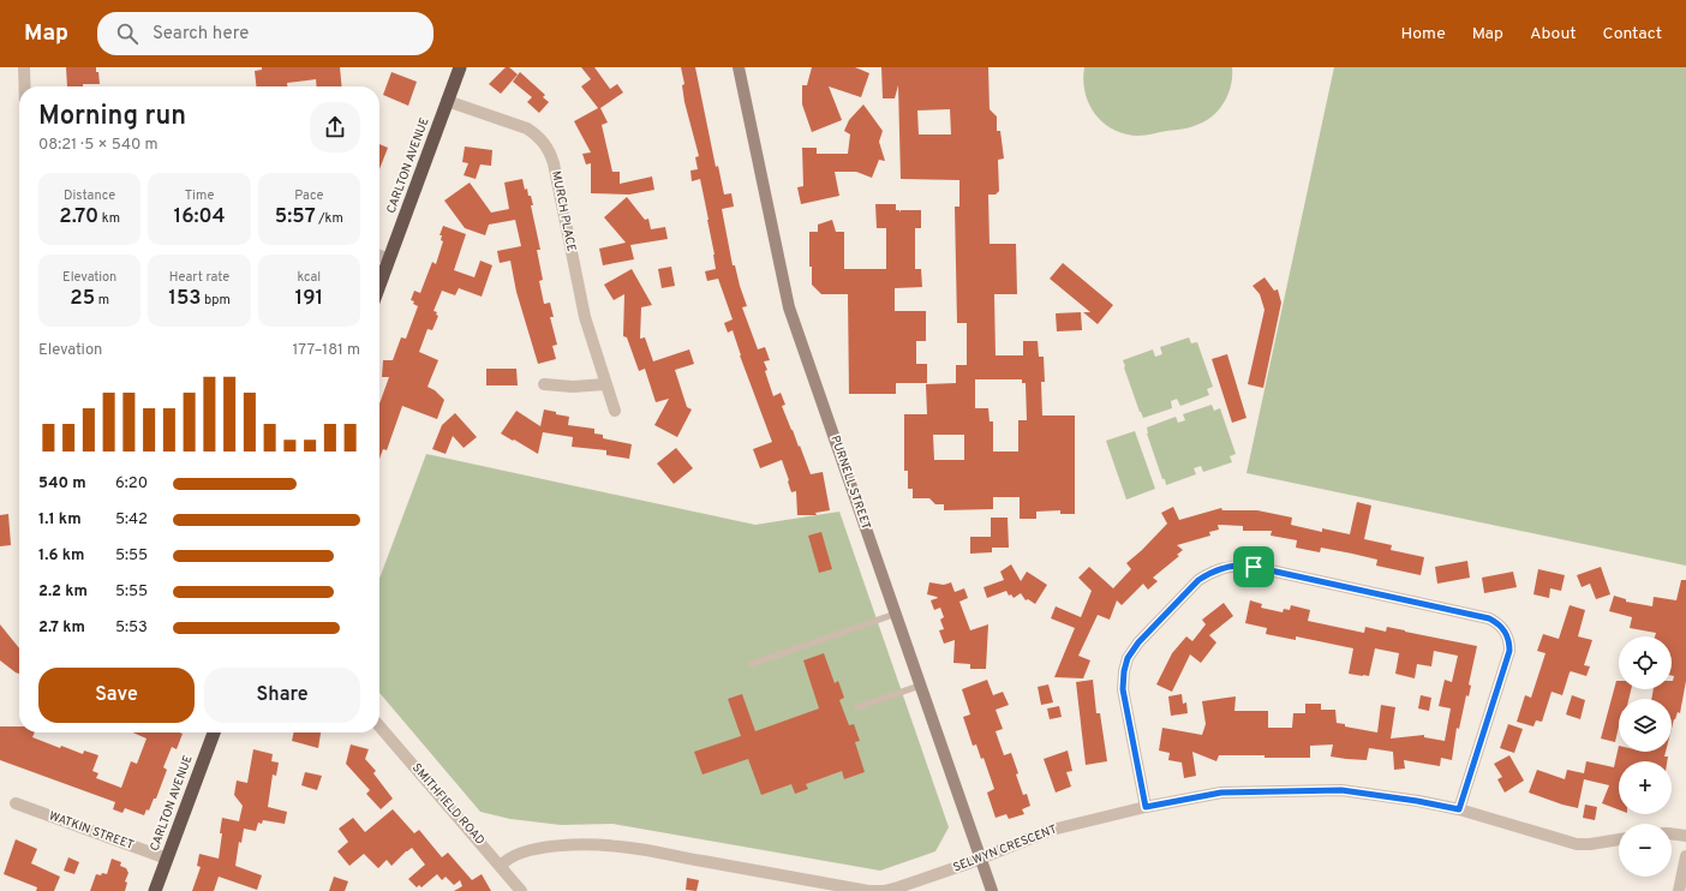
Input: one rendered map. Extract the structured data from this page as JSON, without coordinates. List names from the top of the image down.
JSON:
{
  "streets": {
    "highway": ["CARLTON AVENUE"],
    "main road": ["PURNELL STREET"],
    "street": [
      "MURCH PLACE",
      "SMITHFIELD ROAD",
      "WATKIN STREET",
      "SELWYN CRESCENT"
    ]
  },
  "crossings": [
    ["CARLTON AVENUE", "MURCH PLACE"],
    ["CARLTON AVENUE", "WATKIN STREET"],
    ["PURNELL STREET", "SELWYN CRESCENT"],
    ["SMITHFIELD ROAD", "SELWYN CRESCENT"]
  ],
  "page": {
    "header": "Map",
    "search": "Search here",
    "nav": [
      "Home",
      "Map",
      "About",
      "Contact"
    ],
    "heading": ["Morning run", "08:21 · 5 × 540 m"],
    "stats": [
      ["Distance", "2.70 km"],
      ["Time", "16:04"],
      ["Pace", "5:57 /km"],
      ["Elevation", "25 m"],
      ["Heart rate", "153 bpm"],
      ["kcal", "191"]
    ],
    "chart": ["Elevation", "177–181 m"],
    "list": [
      {
        "name": "540 m",
        "note": "6:20"
      },
      {
        "name": "1.1 km",
        "note": "5:42"
      },
      {
        "name": "1.6 km",
        "note": "5:55"
      },
      {
        "name": "2.2 km",
        "note": "5:55"
      },
      {
        "name": "2.7 km",
        "note": "5:53"
      }
    ],
    "map_buttons": ["+", "−"],
    "buttons": ["Save", "Share"]
  }
}
